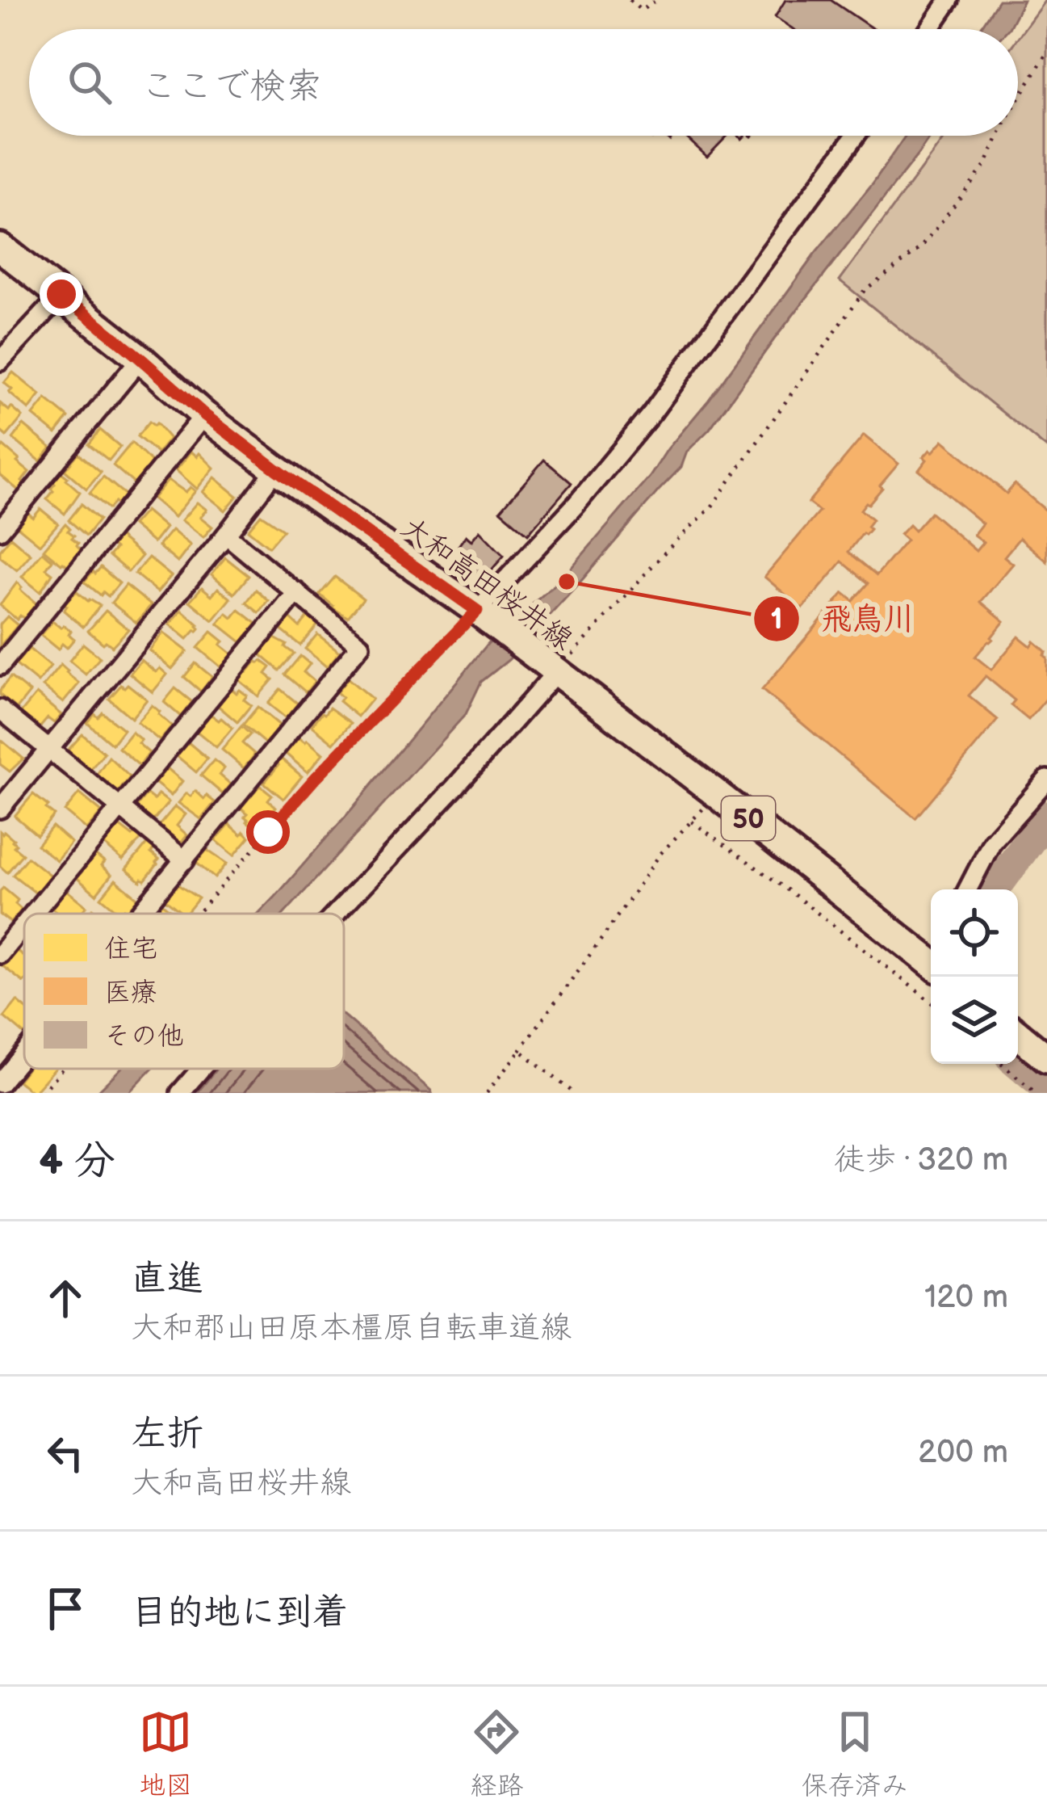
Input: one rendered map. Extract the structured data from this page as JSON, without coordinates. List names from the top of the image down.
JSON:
{
  "streets": {
    "main road": ["大和高田桜井線", "50"]
  },
  "places": ["飛鳥川"],
  "legend": ["住宅", "医療", "その他"],
  "page": {
    "search": "ここで検索",
    "heading": ["4 分", "徒歩 · 320 m"],
    "list": [
      ["直進", "大和郡山田原本橿原自転車道線", "120 m"],
      ["左折", "大和高田桜井線", "200 m"],
      "目的地に到着"
    ],
    "nav": ["地図", "経路", "保存済み"]
  }
}
